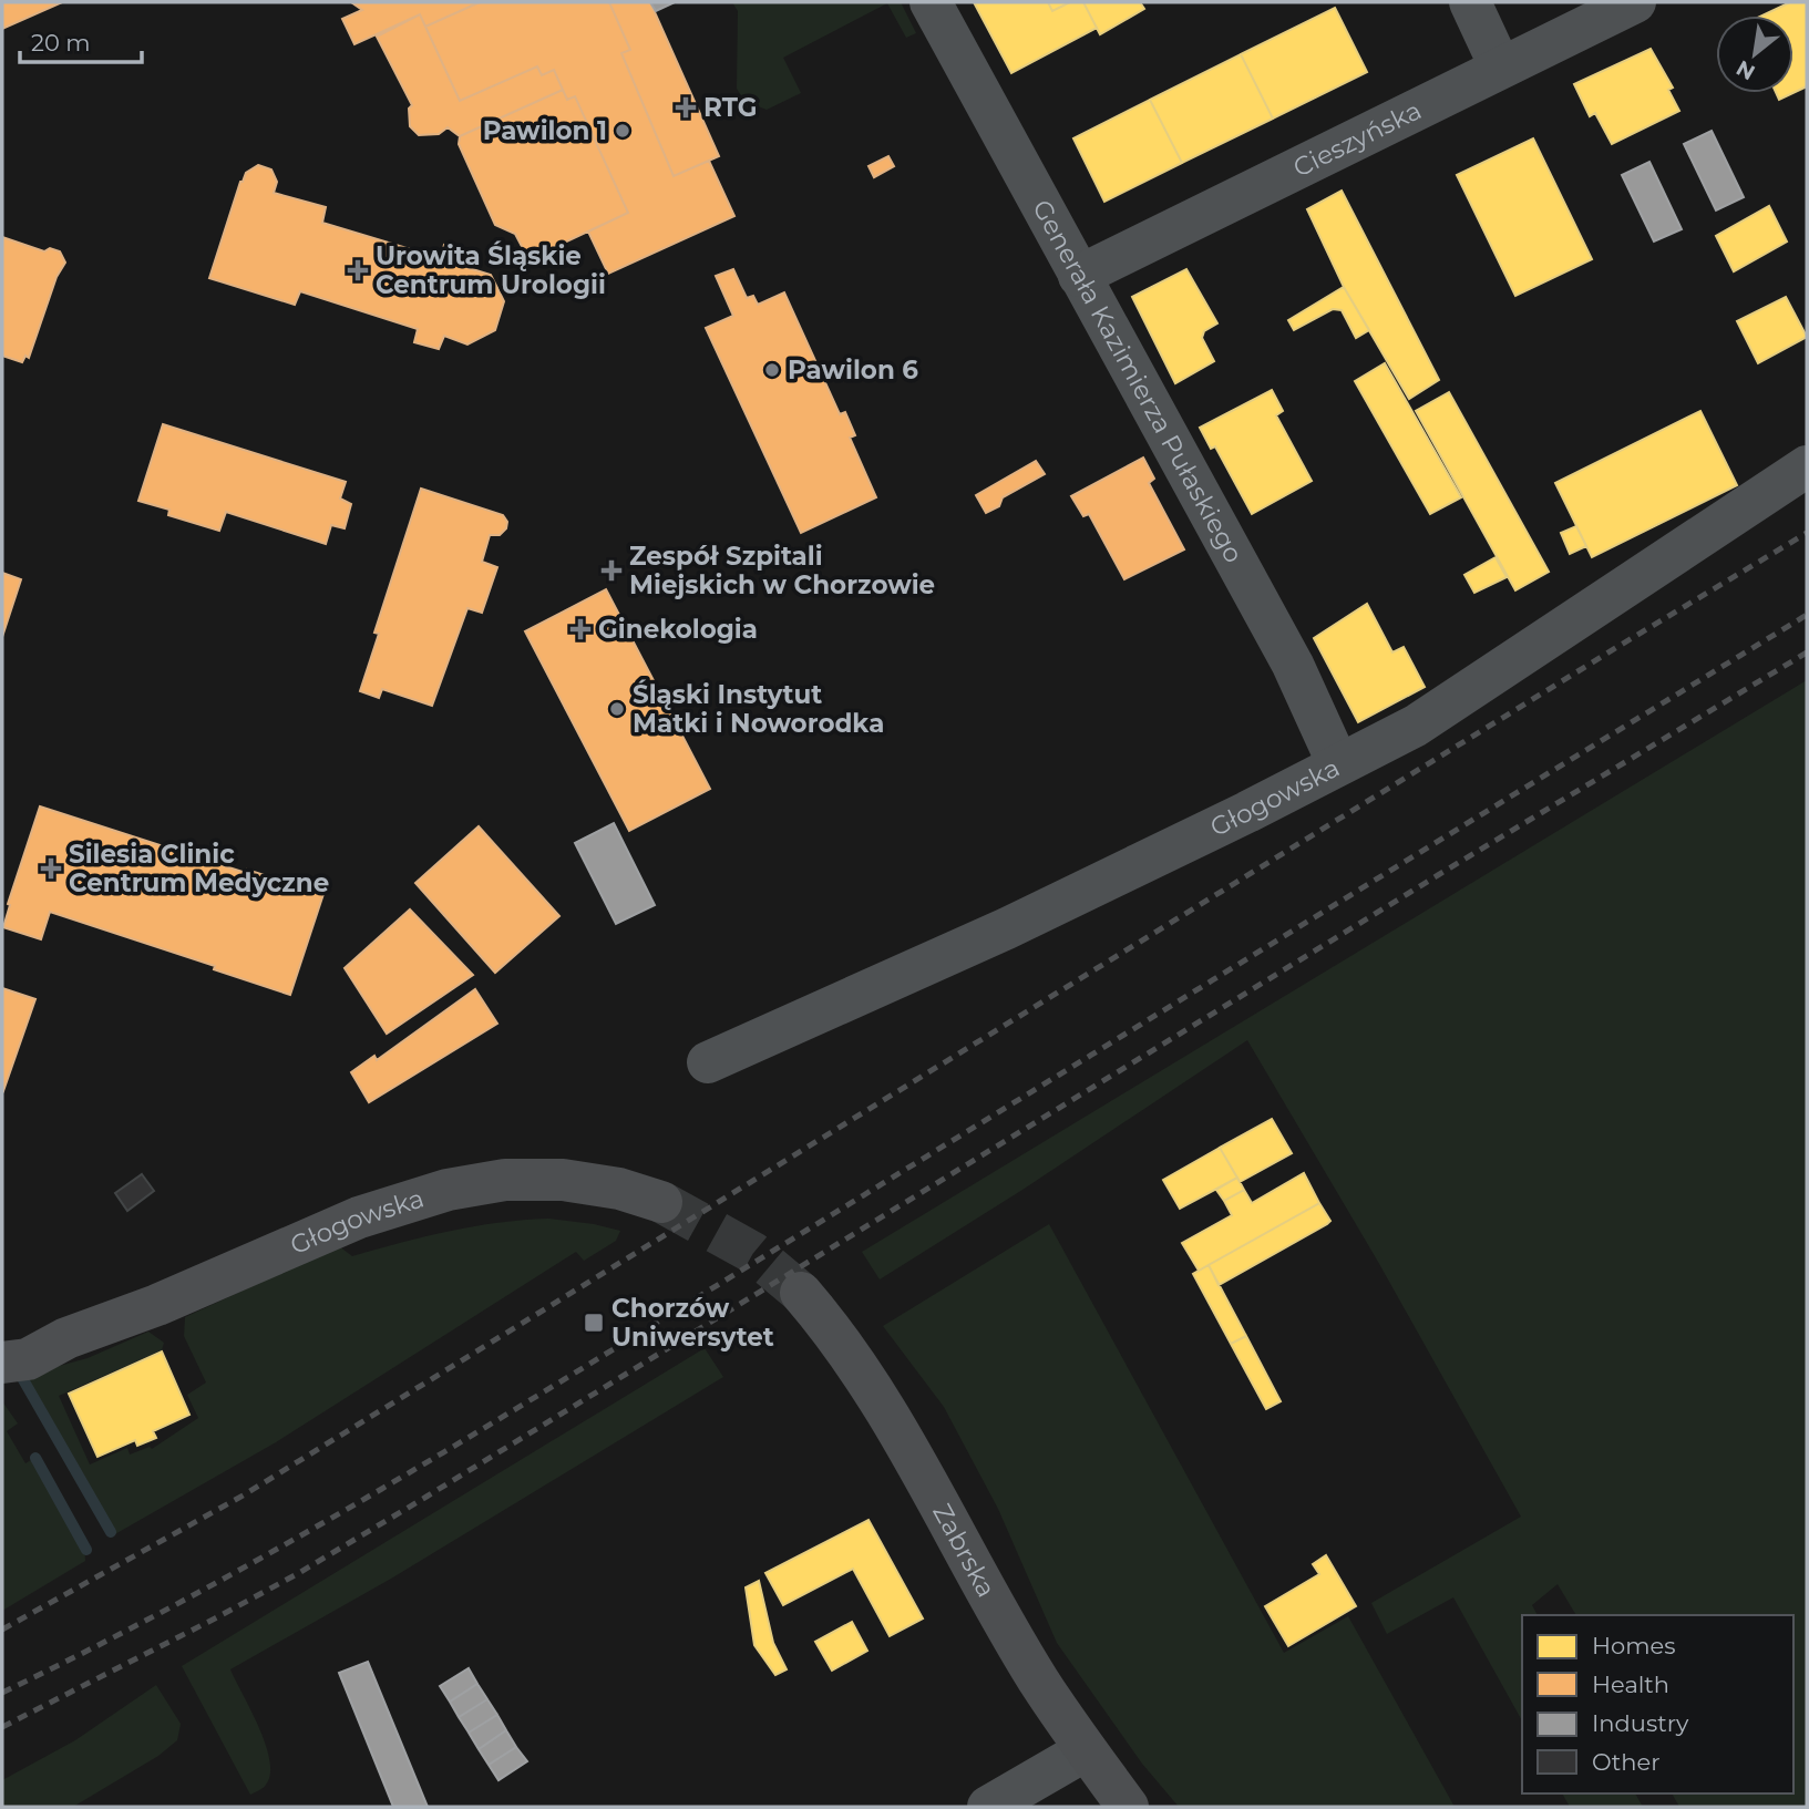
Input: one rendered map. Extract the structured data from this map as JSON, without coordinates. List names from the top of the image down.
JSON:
{
  "streets": {
    "street": [
      "Cieszyńska",
      "Generała Kazimierza Pułaskiego",
      "Głogowska",
      "Zabrska"
    ]
  },
  "crossings": [
    ["Cieszyńska", "Generała Kazimierza Pułaskiego"],
    ["Generała Kazimierza Pułaskiego", "Głogowska"]
  ],
  "places": {
    "health": [
      "RTG",
      "Urowita Śląskie Centrum Urologii",
      "Zespół Szpitali Miejskich w Chorzowie",
      "Ginekologia",
      "Silesia Clinic Centrum Medyczne"
    ],
    "other": ["Pawilon 1", "Pawilon 6", "Śląski Instytut Matki i Noworodka"],
    "transit": ["Chorzów Uniwersytet"]
  },
  "legend": [
    "Homes",
    "Health",
    "Industry",
    "Other"
  ],
  "scale_bar": "20 m",
  "north": "bottom left"
}
